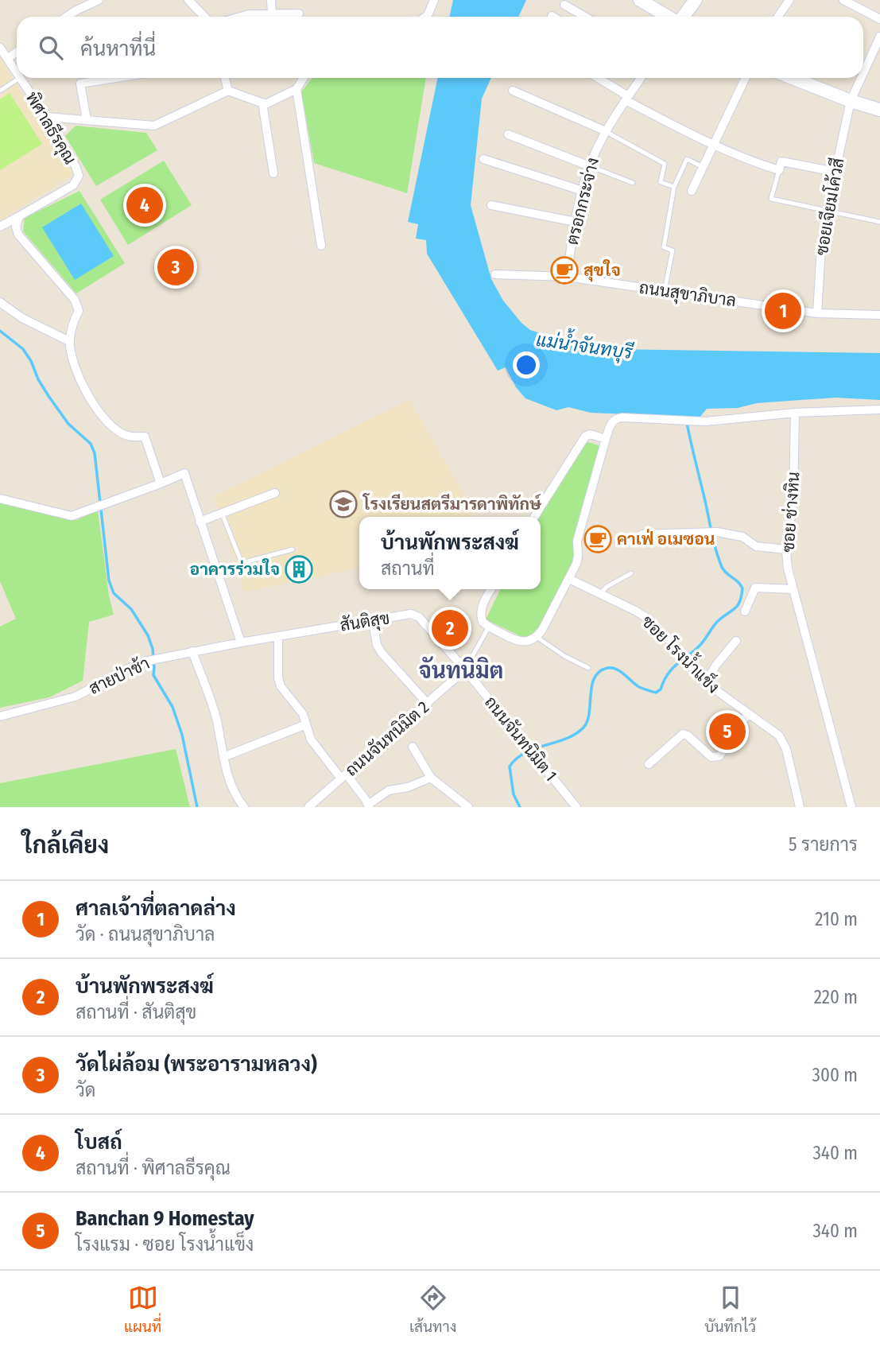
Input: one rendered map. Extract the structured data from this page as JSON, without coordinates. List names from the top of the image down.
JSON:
{
  "streets": {
    "street": [
      "พิศาลธีรคุณ",
      "ตรอกกระจ่าง",
      "ซอยเจียมโค้วสี",
      "ถนนสุขาภิบาล",
      "ซอย ช่างหิน",
      "สันติสุข",
      "ซอย โรงน้ำแข็ง",
      "สายป่าช้า",
      "ถนนจันทนิมิต 2",
      "ถนนจันทนิมิต 1"
    ]
  },
  "crossings": [
    ["ตรอกกระจ่าง", "ถนนสุขาภิบาล"],
    ["ซอยเจียมโค้วสี", "ถนนสุขาภิบาล"],
    ["สันติสุข", "สายป่าช้า"],
    ["สันติสุข", "ถนนจันทนิมิต 2"],
    ["สันติสุข", "ถนนจันทนิมิต 1"],
    ["ถนนจันทนิมิต 2", "ถนนจันทนิมิต 1"]
  ],
  "districts": ["จันทนิมิต"],
  "water": ["แม่น้ำจันทบุรี"],
  "places": {
    "cafe": ["สุขใจ", "คาเฟ่ อเมซอน"],
    "school or university": ["โรงเรียนสตรีมารดาพิทักษ์"],
    "building": ["อาคารร่วมใจ"]
  },
  "page": {
    "search": "ค้นหาที่นี่",
    "pins": [
      "4",
      "3",
      "1",
      "2",
      "5"
    ],
    "popup": ["บ้านพักพระสงฆ์", "สถานที่"],
    "heading": ["ใกล้เคียง", "5 รายการ"],
    "list": [
      {
        "mark": "1",
        "name": "ศาลเจ้าที่ตลาดล่าง",
        "note": "วัด · ถนนสุขาภิบาล",
        "value": "210 m"
      },
      {
        "mark": "2",
        "name": "บ้านพักพระสงฆ์",
        "note": "สถานที่ · สันติสุข",
        "value": "220 m"
      },
      {
        "mark": "3",
        "name": "วัดไผ่ล้อม (พระอารามหลวง)",
        "note": "วัด",
        "value": "300 m"
      },
      {
        "mark": "4",
        "name": "โบสถ์",
        "note": "สถานที่ · พิศาลธีรคุณ",
        "value": "340 m"
      },
      {
        "mark": "5",
        "name": "Banchan 9 Homestay",
        "note": "โรงแรม · ซอย โรงน้ำแข็ง",
        "value": "340 m"
      }
    ],
    "nav": ["แผนที่", "เส้นทาง", "บันทึกไว้"]
  }
}
